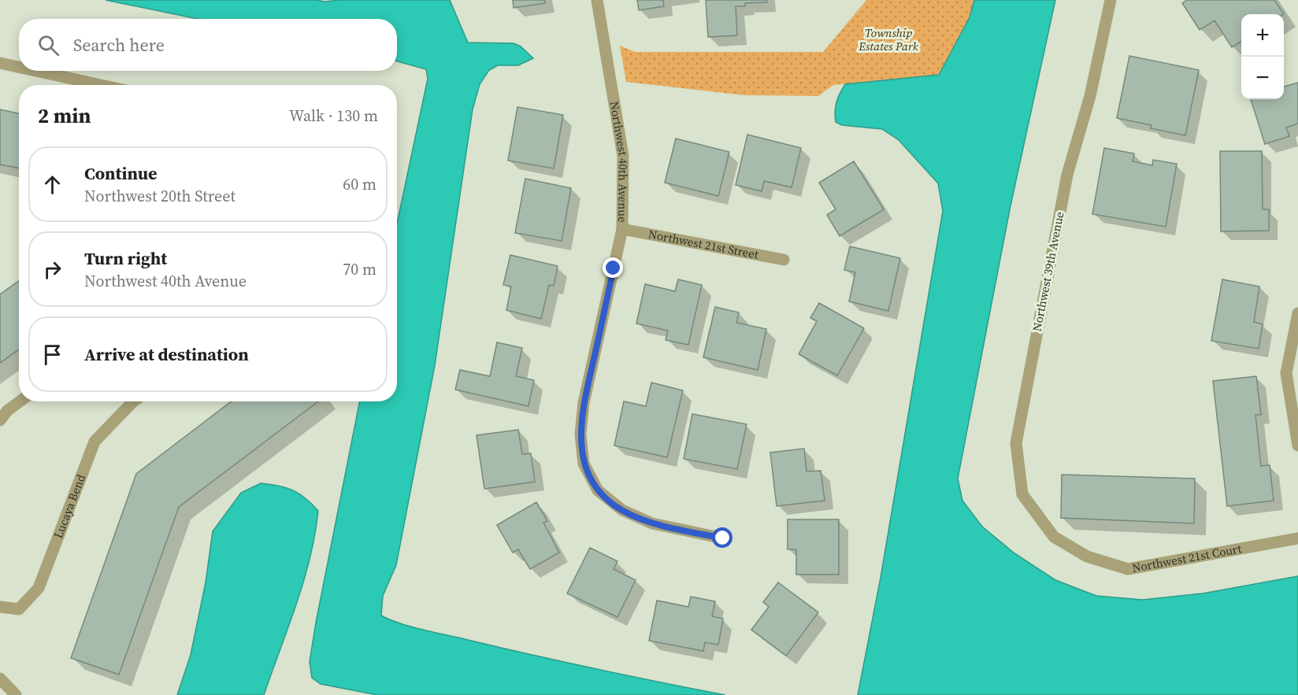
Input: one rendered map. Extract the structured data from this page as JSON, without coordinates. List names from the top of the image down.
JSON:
{
  "streets": {
    "street": [
      "Northwest 40th Avenue",
      "Northwest 21st Street",
      "Northwest 39th Avenue",
      "Lucaya Bend",
      "Northwest 21st Court"
    ]
  },
  "crossings": [
    ["Northwest 40th Avenue", "Northwest 21st Street"],
    ["Northwest 39th Avenue", "Northwest 21st Court"]
  ],
  "parks": ["Township Estates Park"],
  "page": {
    "map_buttons": ["+", "−"],
    "search": "Search here",
    "heading": ["2 min", "Walk · 130 m"],
    "list": [
      ["Continue", "Northwest 20th Street", "60 m"],
      ["Turn right", "Northwest 40th Avenue", "70 m"],
      "Arrive at destination"
    ]
  }
}
